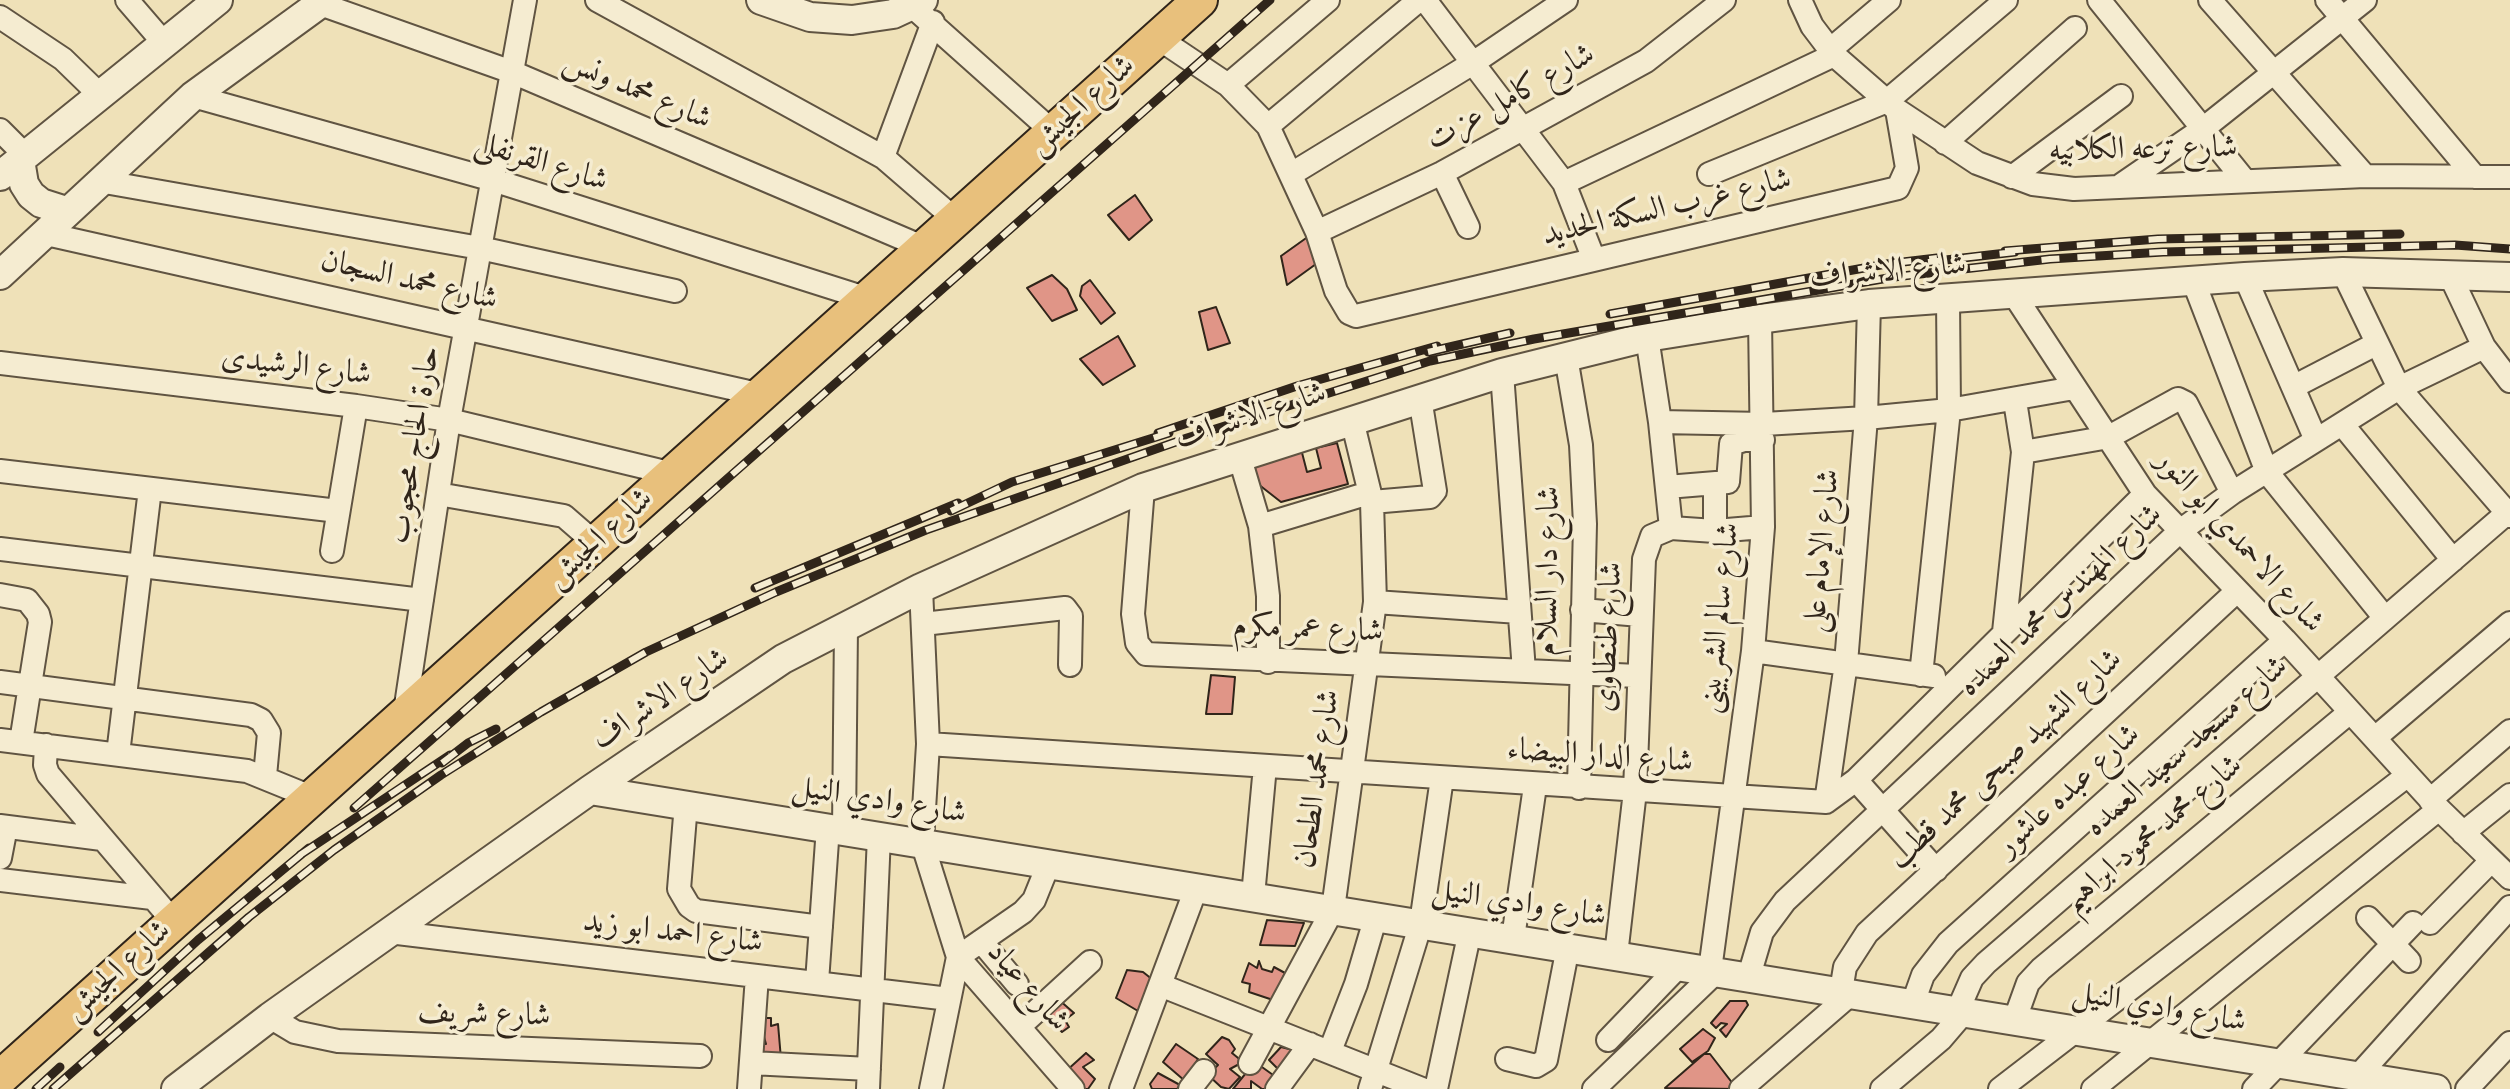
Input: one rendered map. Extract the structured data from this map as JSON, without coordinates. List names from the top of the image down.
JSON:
{
  "streets": {
    "main road": ["شارع الجيش"],
    "street": [
      "شارع محمد ونس",
      "شارع كامل عزت",
      "شارع ترعه الكلابيه",
      "شارع القرنفلى",
      "شارع غرب السكة الحديد",
      "شارع الاشراف",
      "شارع محمد السجان",
      "شارع الرشيدى",
      "حارة الحاج محجوب",
      "شارع الاحمدي ابو النور",
      "شارع الإمام على",
      "شارع دار السلام",
      "شارع المهندس محمد العمده",
      "شارع سالم الشربينى",
      "شارع عمر مكرم",
      "شارع طنطاوى",
      "شارع مسجد سعيد العمده",
      "شارع الدار البيضاء",
      "شارع الشهيد صبحى محمد قطب",
      "شارع محمد الطحان",
      "شارع عبده عاشور",
      "شارع وادي النيل",
      "شارع محمد محمود ابراهيم",
      "شارع احمد ابو زيد",
      "شارع عياد",
      "شارع شريف"
    ]
  },
  "crossings": [
    ["شارع محمد ونس", "شارع الجيش"],
    ["شارع محمد ونس", "حارة الحاج محجوب"],
    ["شارع كامل عزت", "شارع غرب السكة الحديد"],
    ["شارع الجيش", "شارع القرنفلى"],
    ["شارع الجيش", "شارع محمد السجان"],
    ["شارع الجيش", "شارع الرشيدى"],
    ["شارع الجيش", "حارة الحاج محجوب"],
    ["شارع ترعه الكلابيه", "شارع غرب السكة الحديد"],
    ["شارع القرنفلى", "حارة الحاج محجوب"],
    ["شارع الاشراف", "شارع الاحمدي ابو النور"],
    ["شارع الاشراف", "شارع الإمام على"],
    ["شارع الاشراف", "شارع دار السلام"],
    ["شارع الاشراف", "شارع سالم الشربينى"],
    ["شارع الاشراف", "شارع عمر مكرم"],
    ["شارع الاشراف", "شارع محمد الطحان"],
    ["شارع الاشراف", "شارع وادي النيل"],
    ["شارع الاشراف", "شارع احمد ابو زيد"],
    ["شارع الاشراف", "شارع عياد"],
    ["شارع الاشراف", "شارع شريف"],
    ["شارع محمد السجان", "حارة الحاج محجوب"],
    ["شارع الرشيدى", "حارة الحاج محجوب"],
    ["شارع الاحمدي ابو النور", "شارع المهندس محمد العمده"],
    ["شارع الاحمدي ابو النور", "شارع مسجد سعيد العمده"],
    ["شارع الاحمدي ابو النور", "شارع الشهيد صبحى محمد قطب"],
    ["شارع الاحمدي ابو النور", "شارع عبده عاشور"],
    ["شارع الاحمدي ابو النور", "شارع محمد محمود ابراهيم"],
    ["شارع الإمام على", "شارع الدار البيضاء"],
    ["شارع دار السلام", "شارع عمر مكرم"],
    ["شارع دار السلام", "شارع الدار البيضاء"],
    ["شارع المهندس محمد العمده", "شارع وادي النيل"],
    ["شارع سالم الشربينى", "شارع الدار البيضاء"],
    ["شارع سالم الشربينى", "شارع وادي النيل"],
    ["شارع عمر مكرم", "شارع طنطاوى"],
    ["شارع عمر مكرم", "شارع محمد الطحان"],
    ["شارع طنطاوى", "شارع الدار البيضاء"],
    ["شارع طنطاوى", "شارع وادي النيل"],
    ["شارع مسجد سعيد العمده", "شارع وادي النيل"],
    ["شارع الدار البيضاء", "شارع محمد الطحان"],
    ["شارع الدار البيضاء", "شارع عياد"],
    ["شارع الشهيد صبحى محمد قطب", "شارع وادي النيل"],
    ["شارع محمد الطحان", "شارع وادي النيل"],
    ["شارع عبده عاشور", "شارع وادي النيل"],
    ["شارع وادي النيل", "شارع محمد محمود ابراهيم"],
    ["شارع وادي النيل", "شارع عياد"]
  ]
}
